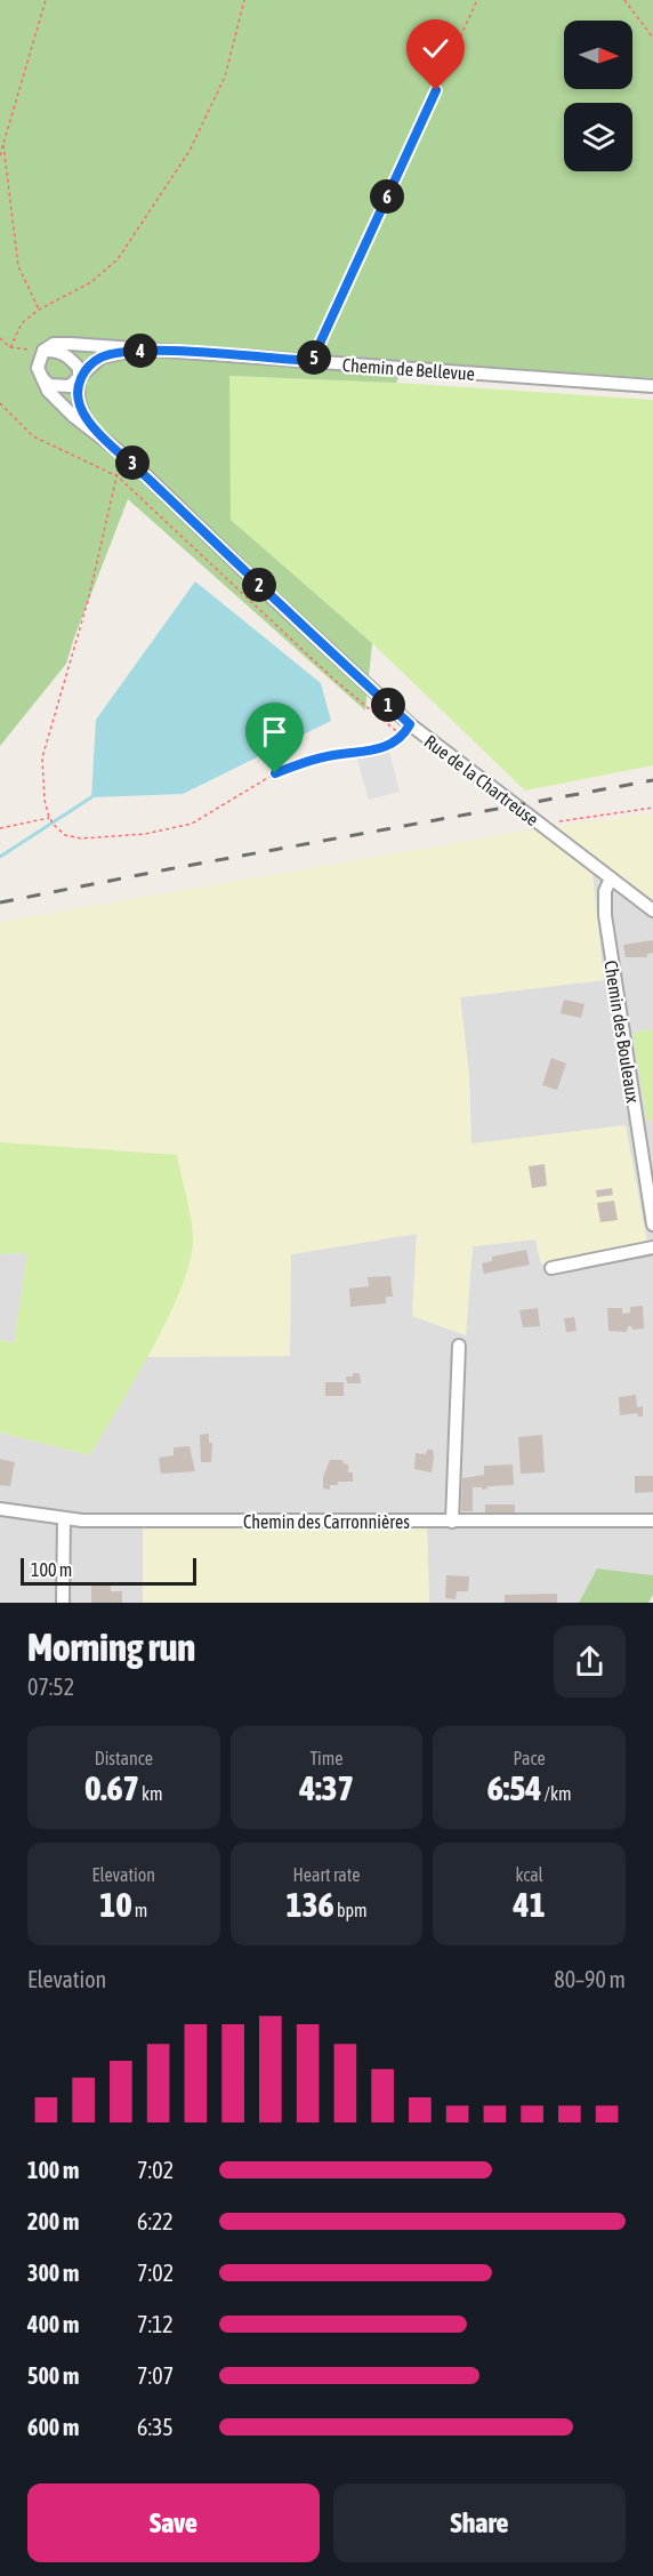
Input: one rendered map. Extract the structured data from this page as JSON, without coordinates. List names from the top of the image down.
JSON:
{
  "streets": {
    "street": [
      "Chemin de Bellevue",
      "Rue de la Chartreuse",
      "Chemin des Bouleaux",
      "Chemin des Carronnières"
    ]
  },
  "crossings": [
    ["Chemin de Bellevue", "Rue de la Chartreuse"],
    ["Rue de la Chartreuse", "Chemin des Bouleaux"]
  ],
  "scale_bar": "100 m",
  "north": "right",
  "page": {
    "pins": [
      "6",
      "4",
      "5",
      "3",
      "2",
      "1"
    ],
    "scale": "100 m",
    "heading": ["Morning run", "07:52"],
    "stats": [
      ["Distance", "0.67 km"],
      ["Time", "4:37"],
      ["Pace", "6:54 /km"],
      ["Elevation", "10 m"],
      ["Heart rate", "136 bpm"],
      ["kcal", "41"]
    ],
    "chart": ["Elevation", "80–90 m"],
    "list": [
      {
        "name": "100 m",
        "note": "7:02"
      },
      {
        "name": "200 m",
        "note": "6:22"
      },
      {
        "name": "300 m",
        "note": "7:02"
      },
      {
        "name": "400 m",
        "note": "7:12"
      },
      {
        "name": "500 m",
        "note": "7:07"
      },
      {
        "name": "600 m",
        "note": "6:35"
      }
    ],
    "buttons": ["Save", "Share"]
  }
}
